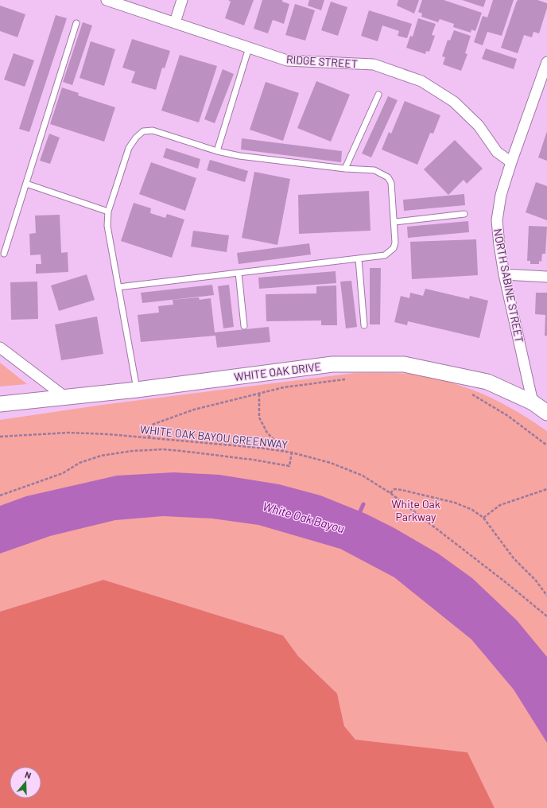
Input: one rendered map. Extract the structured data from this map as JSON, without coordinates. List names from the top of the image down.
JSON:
{
  "streets": {
    "main road": ["WHITE OAK DRIVE"],
    "street": ["RIDGE STREET", "NORTH SABINE STREET"],
    "path": ["WHITE OAK BAYOU GREENWAY"]
  },
  "crossings": [
    ["RIDGE STREET", "NORTH SABINE STREET"],
    ["NORTH SABINE STREET", "WHITE OAK DRIVE"]
  ],
  "water": ["White Oak Bayou"],
  "parks": ["White Oak Parkway"],
  "north": "top"
}
